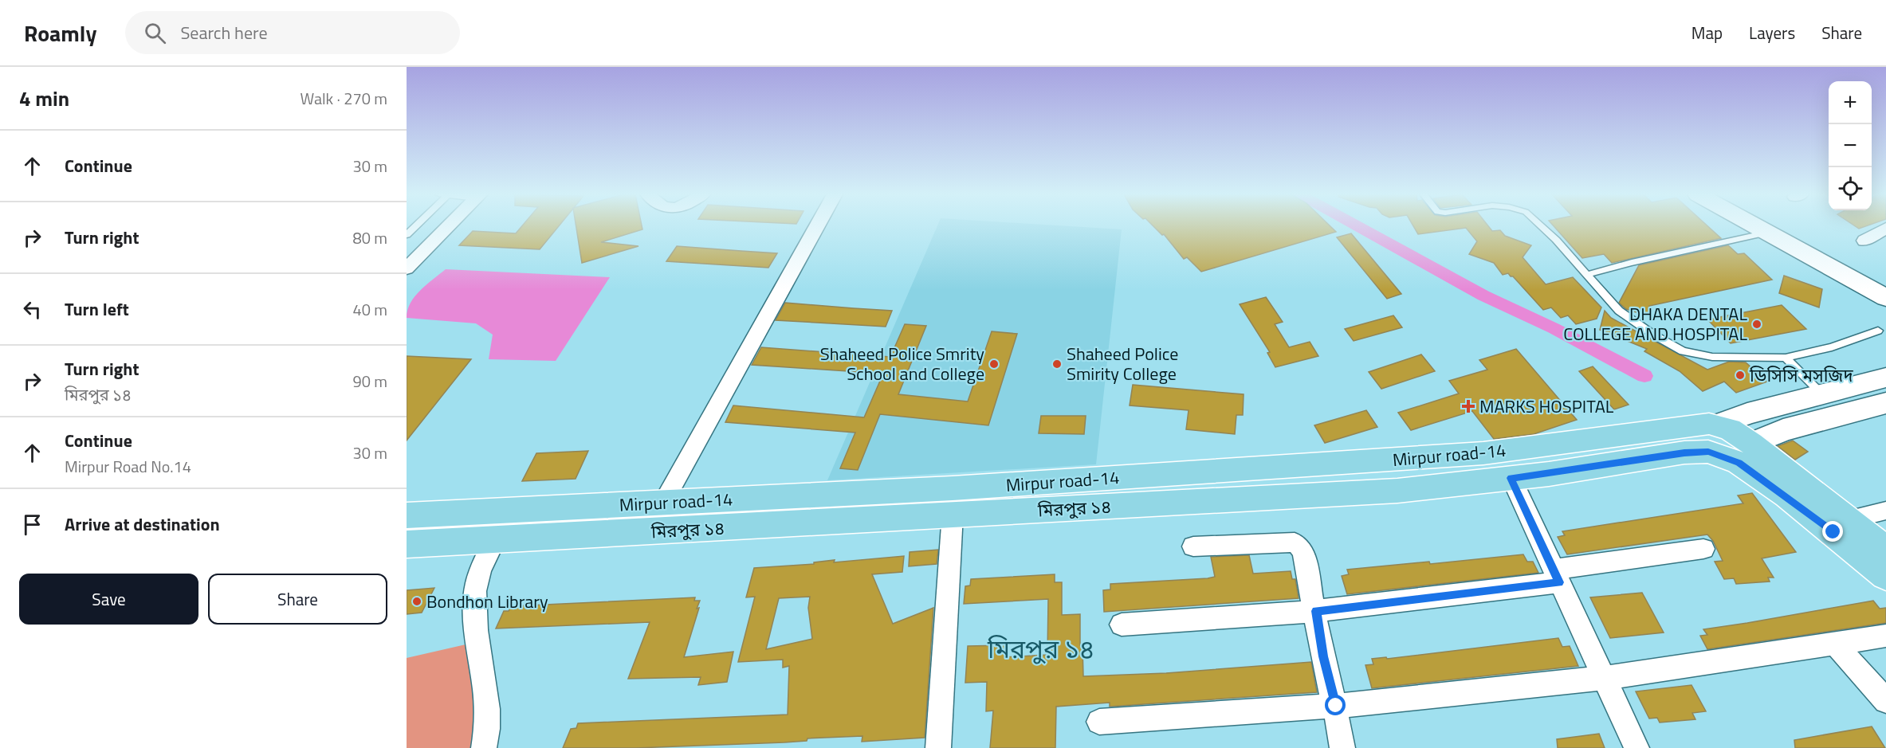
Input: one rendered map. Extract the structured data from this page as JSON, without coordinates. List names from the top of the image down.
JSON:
{
  "streets": {
    "main road": ["Mirpur road-14", "মিরপুর ১৪"]
  },
  "crossings": [
    ["Mirpur road-14", "মিরপুর ১৪"]
  ],
  "districts": ["মিরপুর ১৪"],
  "places": {
    "other": [
      "DHAKA DENTAL COLLEGE AND HOSPITAL",
      "Shaheed Police Smrity School and College",
      "Shaheed Police Smirity College",
      "ডিসিসি মসজিদ",
      "Bondhon Library"
    ],
    "health": ["MARKS HOSPITAL"]
  },
  "page": {
    "header": "Roamly",
    "search": "Search here",
    "nav": ["Map", "Layers", "Share"],
    "heading": ["4 min", "Walk · 270 m"],
    "map_buttons": ["+", "−"],
    "list": [
      ["Continue", "30 m"],
      ["Turn right", "80 m"],
      ["Turn left", "40 m"],
      ["Turn right", "মিরপুর ১৪", "90 m"],
      ["Continue", "Mirpur Road No.14", "30 m"],
      "Arrive at destination"
    ],
    "buttons": ["Save", "Share"]
  }
}
